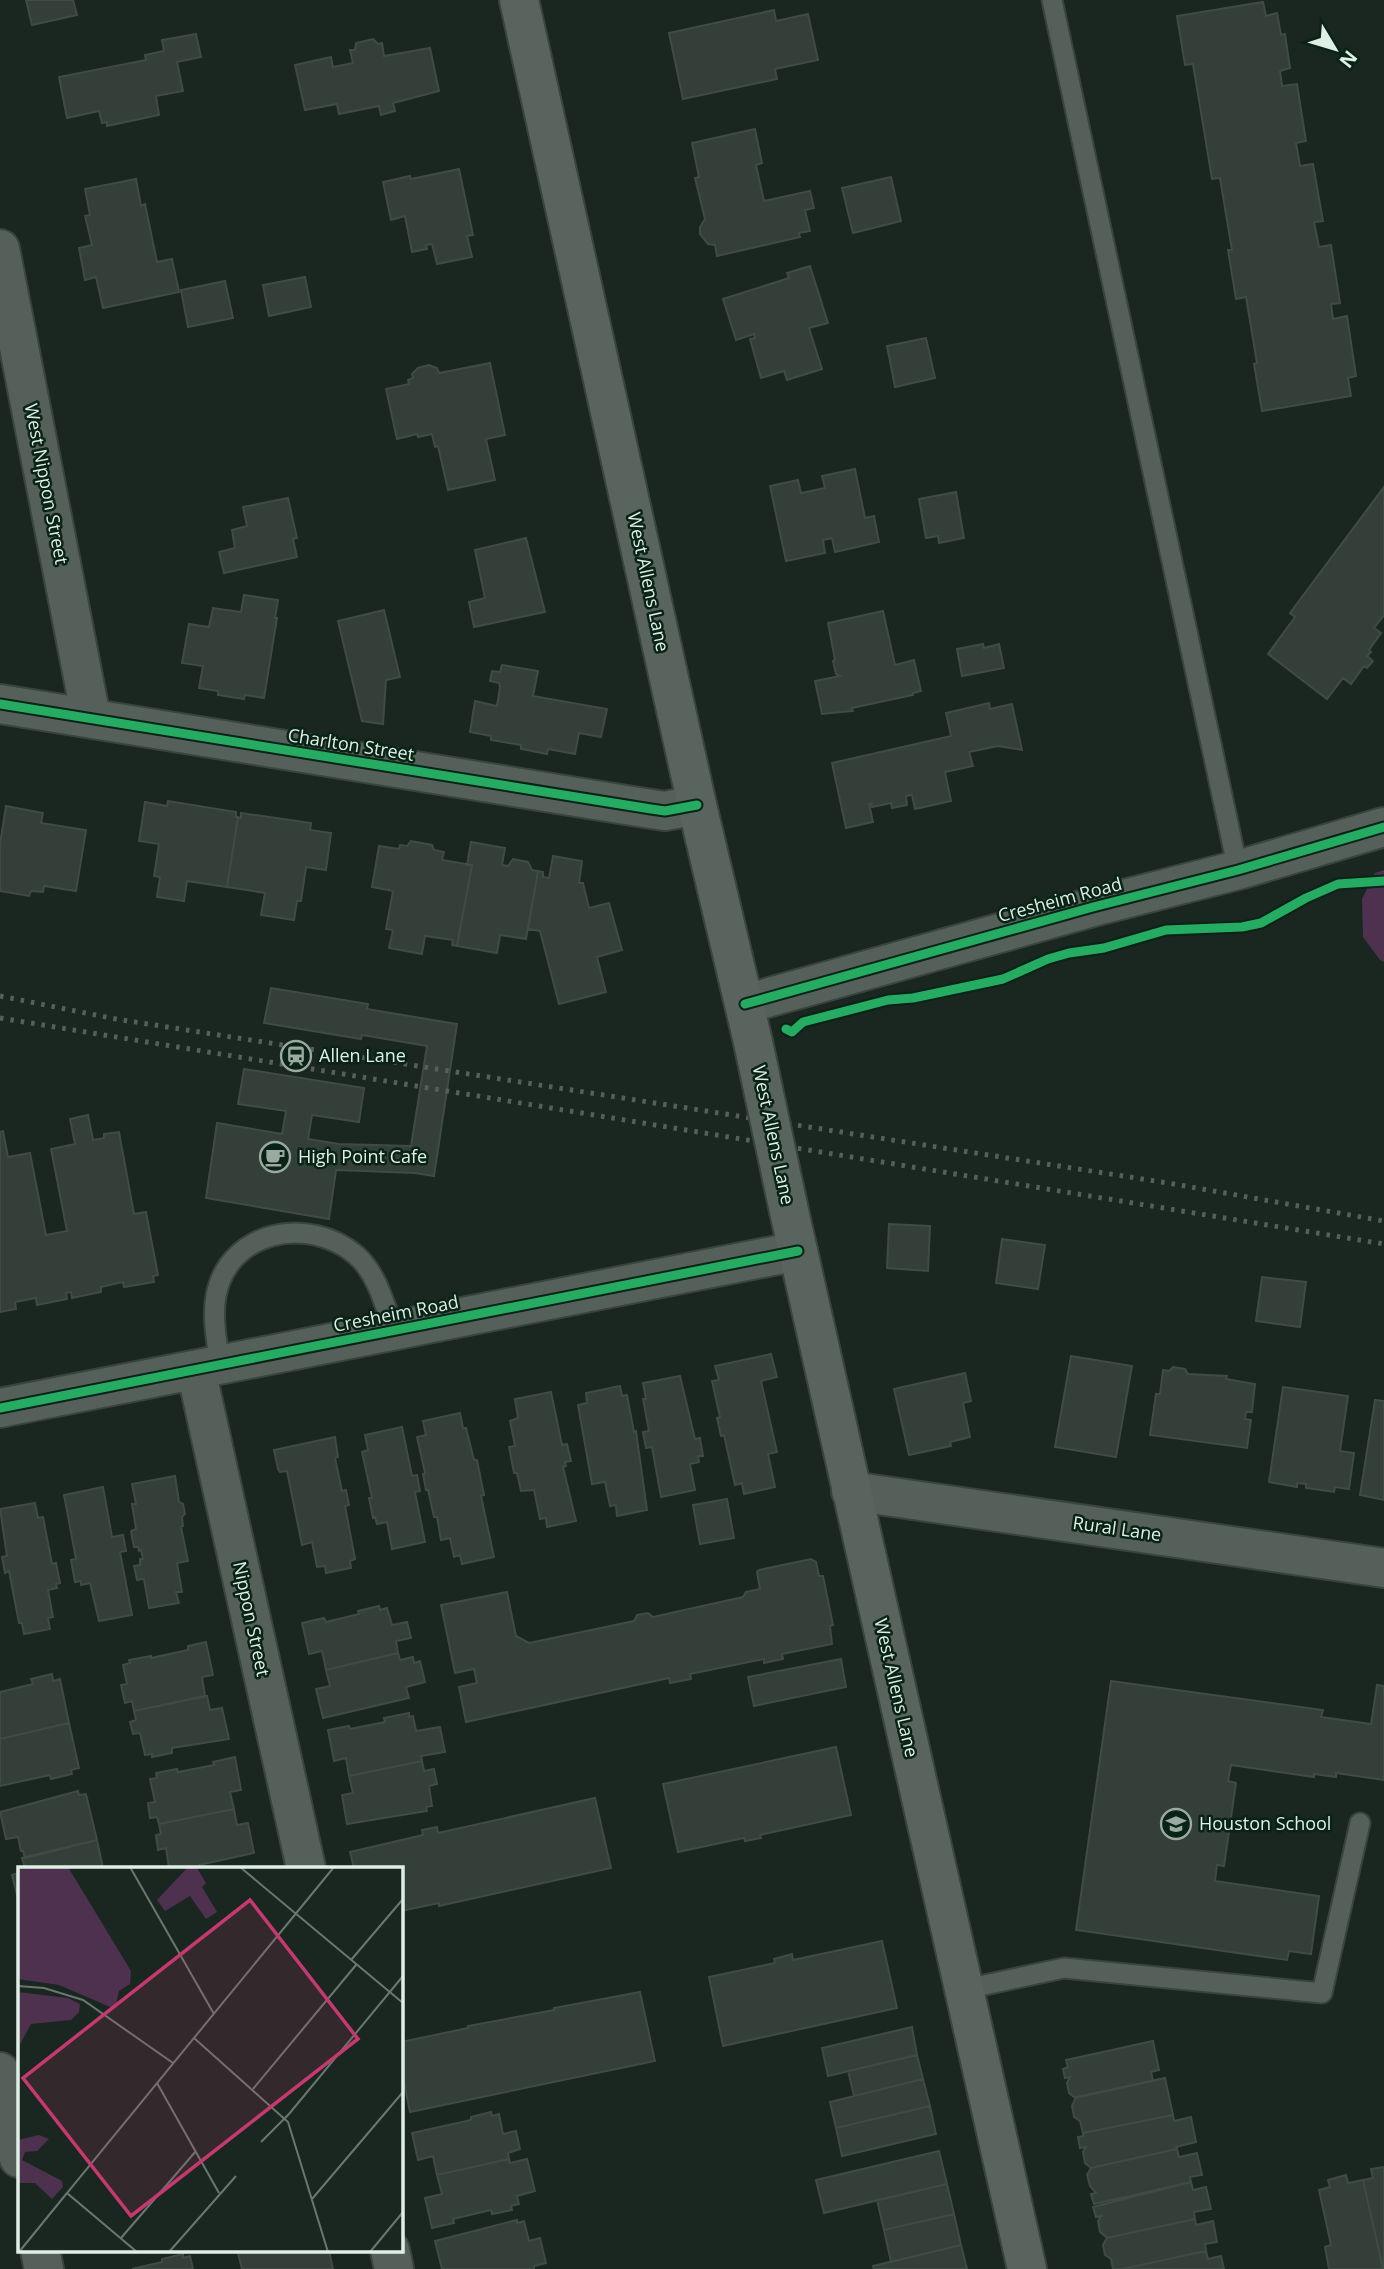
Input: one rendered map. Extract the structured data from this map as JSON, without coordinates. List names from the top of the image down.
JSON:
{
  "streets": {
    "main road": ["West Allens Lane"],
    "street": [
      "West Nippon Street",
      "Charlton Street",
      "Cresheim Road",
      "Rural Lane",
      "Nippon Street"
    ]
  },
  "crossings": [
    ["West Nippon Street", "Charlton Street"],
    ["West Allens Lane", "Charlton Street"],
    ["West Allens Lane", "Cresheim Road"],
    ["West Allens Lane", "Rural Lane"],
    ["Cresheim Road", "Nippon Street"]
  ],
  "places": {
    "station": ["Allen Lane"],
    "cafe": ["High Point Cafe"],
    "school or university": ["Houston School"]
  },
  "north": "bottom right"
}
